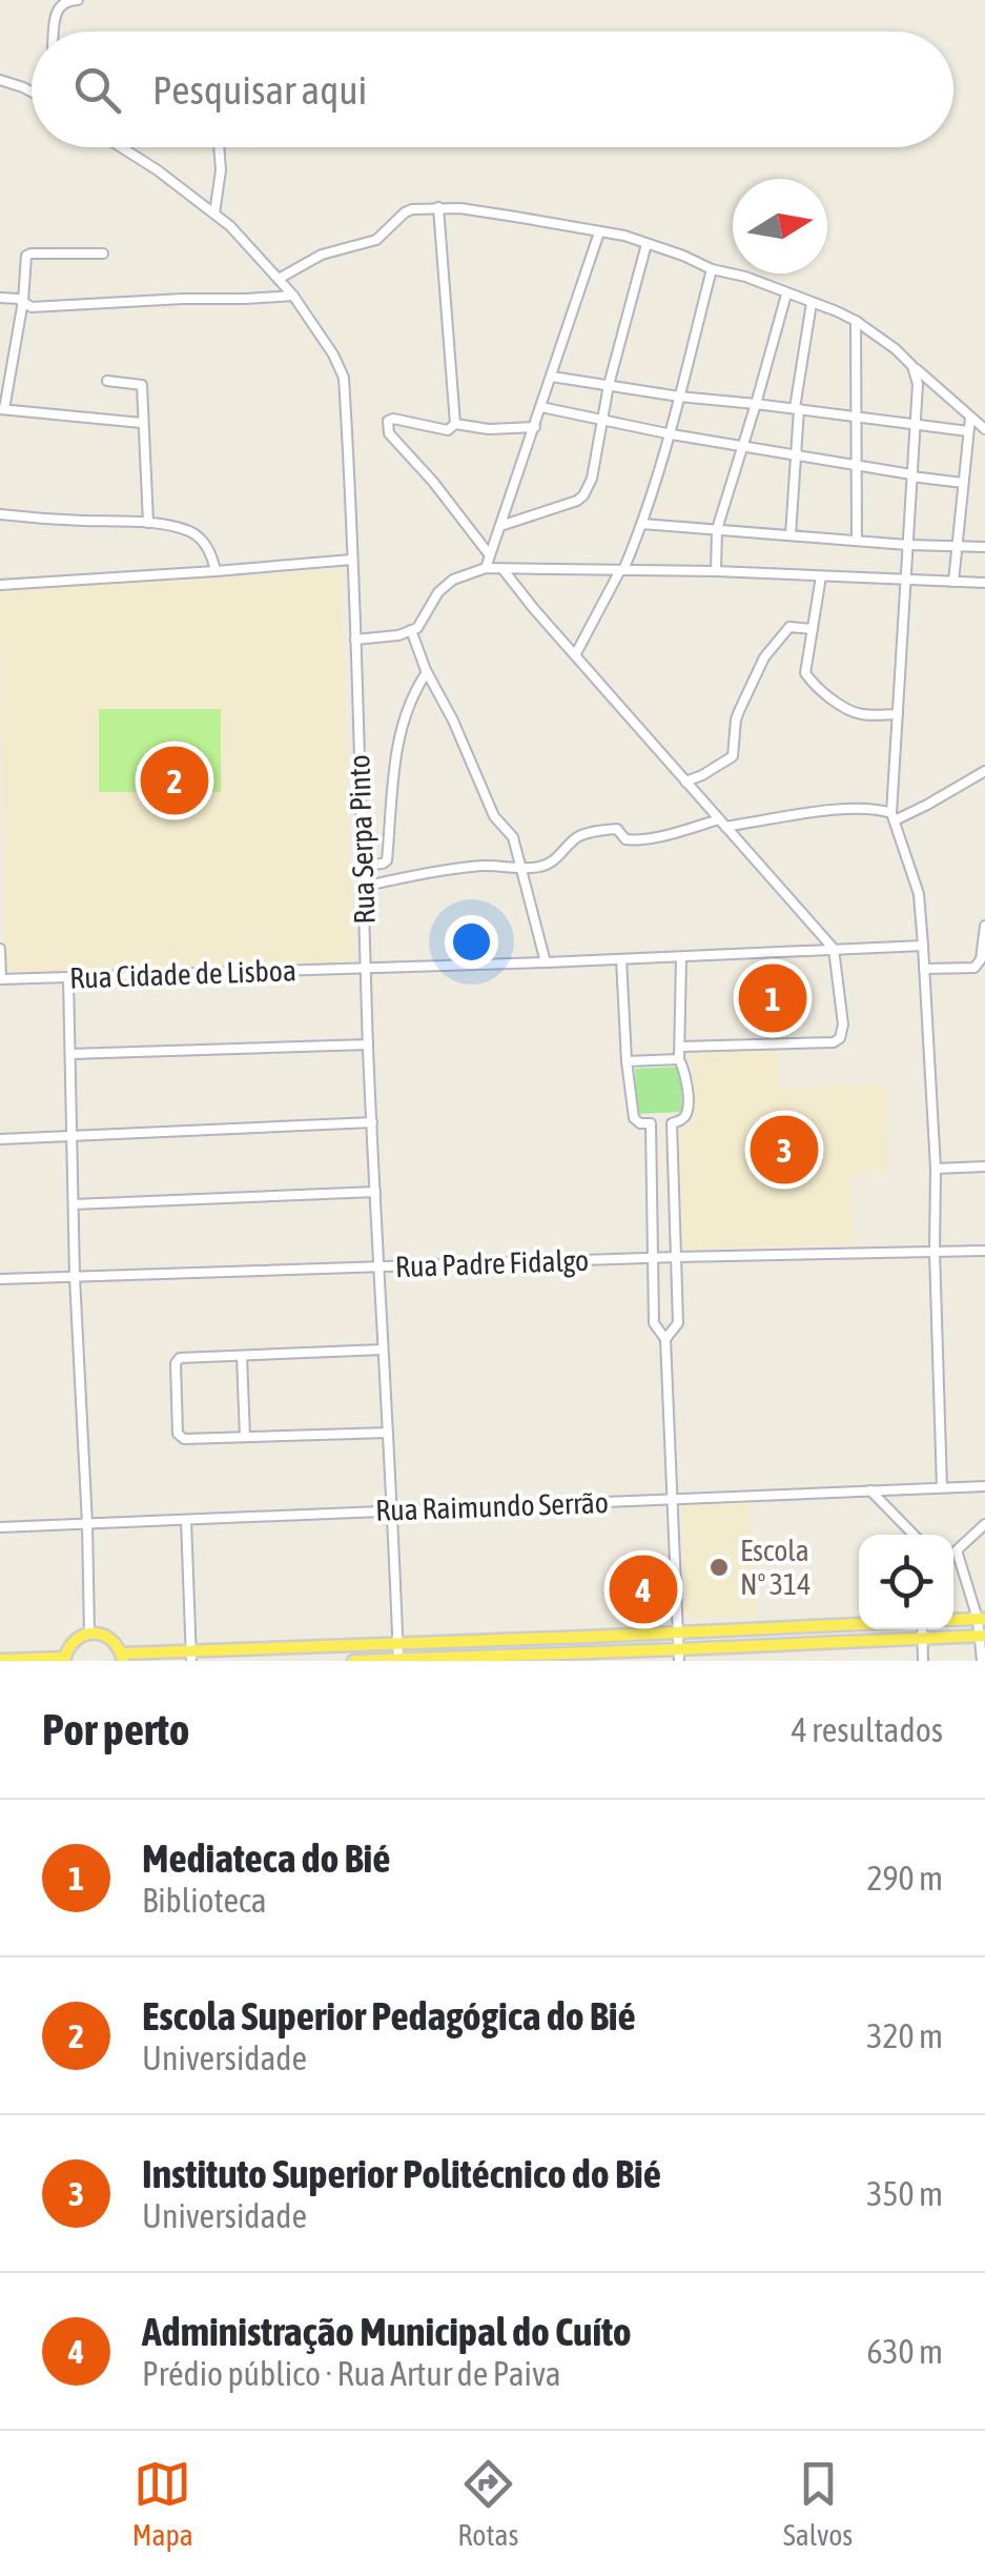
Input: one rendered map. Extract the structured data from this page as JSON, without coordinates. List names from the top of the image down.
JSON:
{
  "streets": {
    "street": [
      "Rua Serpa Pinto",
      "Rua Cidade de Lisboa",
      "Rua Padre Fidalgo",
      "Rua Raimundo Serrão"
    ]
  },
  "crossings": [
    ["Rua Serpa Pinto", "Rua Cidade de Lisboa"],
    ["Rua Serpa Pinto", "Rua Padre Fidalgo"],
    ["Rua Serpa Pinto", "Rua Raimundo Serrão"]
  ],
  "places": ["Escola Nº 314"],
  "north": "right",
  "page": {
    "search": "Pesquisar aqui",
    "pins": [
      "2",
      "1",
      "3",
      "4"
    ],
    "heading": ["Por perto", "4 resultados"],
    "list": [
      {
        "mark": "1",
        "name": "Mediateca do Bié",
        "note": "Biblioteca",
        "value": "290 m"
      },
      {
        "mark": "2",
        "name": "Escola Superior Pedagógica do Bié",
        "note": "Universidade",
        "value": "320 m"
      },
      {
        "mark": "3",
        "name": "Instituto Superior Politécnico do Bié",
        "note": "Universidade",
        "value": "350 m"
      },
      {
        "mark": "4",
        "name": "Administração Municipal do Cuíto",
        "note": "Prédio público · Rua Artur de Paiva",
        "value": "630 m"
      }
    ],
    "nav": ["Mapa", "Rotas", "Salvos"]
  }
}
